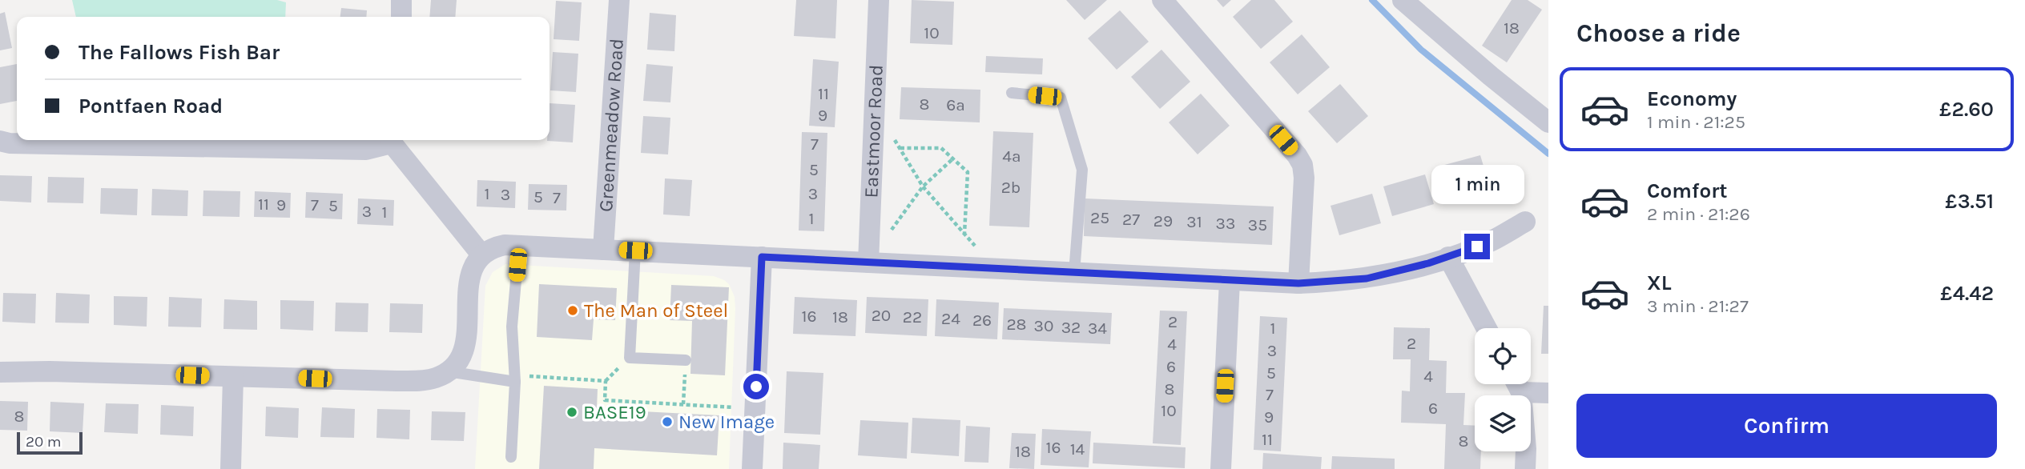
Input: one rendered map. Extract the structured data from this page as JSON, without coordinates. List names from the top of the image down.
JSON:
{
  "streets": {
    "street": ["Greenmeadow Road", "Eastmoor Road"]
  },
  "places": ["The Man of Steel", "BASE19", "New Image"],
  "house_numbers": [
    "18",
    "10",
    "11",
    "8",
    "6a",
    "9",
    "7",
    "4a",
    "5",
    "2b",
    "1",
    "3",
    "3",
    "5",
    "7",
    "11",
    "9",
    "7",
    "5",
    "3",
    "1",
    "25",
    "1",
    "27",
    "29",
    "31",
    "33",
    "35",
    "20",
    "16",
    "18",
    "22",
    "24",
    "26",
    "2",
    "28",
    "30",
    "32",
    "34",
    "1",
    "2",
    "4",
    "3",
    "6",
    "5",
    "4",
    "8",
    "7",
    "6",
    "10",
    "8",
    "9",
    "11",
    "8",
    "16",
    "14",
    "18"
  ],
  "scale_bar": "20 m",
  "page": {
    "heading": "Choose a ride",
    "banner": ["The Fallows Fish Bar", "Pontfaen Road"],
    "list": [
      {
        "name": "Economy",
        "note": "1 min · 21:25",
        "value": "£2.60"
      },
      {
        "name": "Comfort",
        "note": "2 min · 21:26",
        "value": "£3.51"
      },
      {
        "name": "XL",
        "note": "3 min · 21:27",
        "value": "£4.42"
      }
    ],
    "bubble": "1 min",
    "buttons": "Confirm",
    "scale": "20 m"
  }
}
